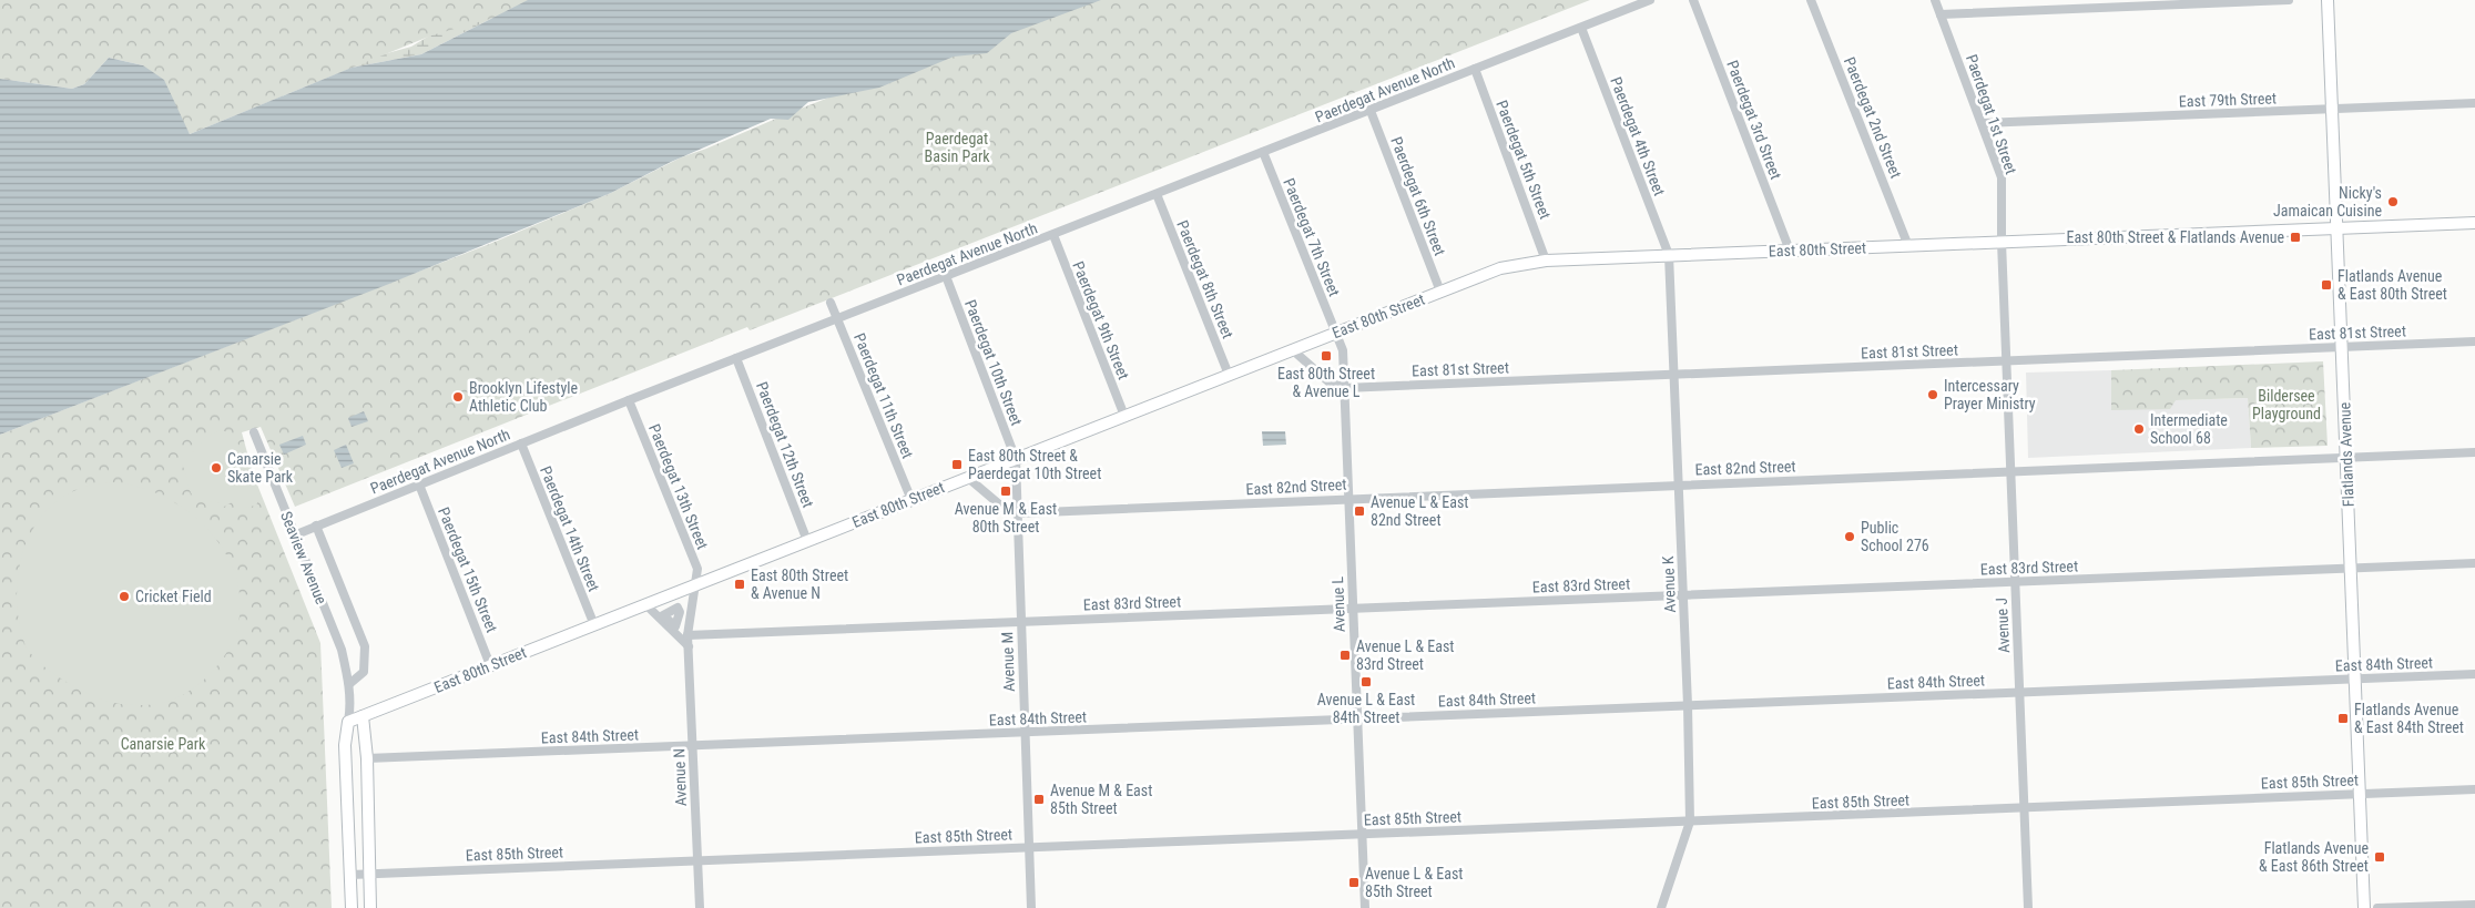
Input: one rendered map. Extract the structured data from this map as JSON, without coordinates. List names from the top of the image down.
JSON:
{
  "streets": {
    "street": [
      "Paerdegat Avenue North",
      "East 79th Street",
      "Paerdegat 1st Street",
      "Paerdegat 2nd Street",
      "Paerdegat 3rd Street",
      "Paerdegat 4th Street",
      "Paerdegat 5th Street",
      "Paerdegat 6th Street",
      "Paerdegat 7th Street",
      "East 80th Street",
      "Paerdegat 8th Street",
      "Paerdegat 9th Street",
      "East 81st Street",
      "Paerdegat 10th Street",
      "Paerdegat 11th Street",
      "Paerdegat 12th Street",
      "Flatlands Avenue",
      "East 82nd Street",
      "Paerdegat 13th Street",
      "Paerdegat 14th Street",
      "Seaview Avenue",
      "East 83rd Street",
      "Paerdegat 15th Street",
      "Avenue K",
      "Avenue L",
      "Avenue J",
      "Avenue M",
      "East 84th Street",
      "Avenue N",
      "East 85th Street"
    ]
  },
  "crossings": [
    ["Paerdegat Avenue North", "Paerdegat 4th Street"],
    ["Paerdegat Avenue North", "Paerdegat 5th Street"],
    ["Paerdegat Avenue North", "Paerdegat 6th Street"],
    ["Paerdegat Avenue North", "Paerdegat 7th Street"],
    ["Paerdegat Avenue North", "Paerdegat 8th Street"],
    ["Paerdegat Avenue North", "Paerdegat 9th Street"],
    ["Paerdegat Avenue North", "Paerdegat 10th Street"],
    ["Paerdegat Avenue North", "Paerdegat 11th Street"],
    ["Paerdegat Avenue North", "Paerdegat 12th Street"],
    ["Paerdegat Avenue North", "Paerdegat 13th Street"],
    ["Paerdegat Avenue North", "Paerdegat 14th Street"],
    ["Paerdegat Avenue North", "Seaview Avenue"],
    ["Paerdegat Avenue North", "Paerdegat 15th Street"],
    ["East 79th Street", "Paerdegat 1st Street"],
    ["East 79th Street", "Flatlands Avenue"],
    ["Paerdegat 1st Street", "East 80th Street"],
    ["Paerdegat 1st Street", "Avenue J"],
    ["Paerdegat 2nd Street", "East 80th Street"],
    ["Paerdegat 3rd Street", "East 80th Street"],
    ["Paerdegat 4th Street", "East 80th Street"],
    ["Paerdegat 4th Street", "Avenue K"],
    ["Paerdegat 5th Street", "East 80th Street"],
    ["Paerdegat 6th Street", "East 80th Street"],
    ["Paerdegat 7th Street", "East 80th Street"],
    ["Paerdegat 7th Street", "Avenue L"],
    ["East 80th Street", "Paerdegat 8th Street"],
    ["East 80th Street", "Paerdegat 9th Street"],
    ["East 80th Street", "Paerdegat 10th Street"],
    ["East 80th Street", "Paerdegat 11th Street"],
    ["East 80th Street", "Paerdegat 12th Street"],
    ["East 80th Street", "Flatlands Avenue"],
    ["East 80th Street", "Paerdegat 13th Street"],
    ["East 80th Street", "Paerdegat 14th Street"],
    ["East 80th Street", "Seaview Avenue"],
    ["East 80th Street", "Paerdegat 15th Street"],
    ["East 80th Street", "Avenue K"],
    ["East 80th Street", "Avenue L"],
    ["East 80th Street", "Avenue J"],
    ["East 80th Street", "Avenue M"],
    ["East 80th Street", "Avenue N"],
    ["East 81st Street", "Flatlands Avenue"],
    ["East 81st Street", "Avenue K"],
    ["East 81st Street", "Avenue L"],
    ["East 81st Street", "Avenue J"],
    ["Paerdegat 10th Street", "Avenue M"],
    ["Flatlands Avenue", "East 82nd Street"],
    ["Flatlands Avenue", "East 83rd Street"],
    ["Flatlands Avenue", "East 84th Street"],
    ["Flatlands Avenue", "East 85th Street"],
    ["East 82nd Street", "Avenue K"],
    ["East 82nd Street", "Avenue L"],
    ["East 82nd Street", "Avenue J"],
    ["East 82nd Street", "Avenue M"],
    ["Paerdegat 13th Street", "Avenue N"],
    ["Seaview Avenue", "East 85th Street"],
    ["East 83rd Street", "Avenue K"],
    ["East 83rd Street", "Avenue L"],
    ["East 83rd Street", "Avenue J"],
    ["East 83rd Street", "Avenue M"],
    ["East 83rd Street", "Avenue N"],
    ["Avenue K", "East 84th Street"],
    ["Avenue K", "East 85th Street"],
    ["Avenue L", "East 84th Street"],
    ["Avenue L", "East 85th Street"],
    ["Avenue J", "East 84th Street"],
    ["Avenue J", "East 85th Street"],
    ["Avenue M", "East 84th Street"],
    ["Avenue M", "East 85th Street"],
    ["East 84th Street", "Avenue N"],
    ["Avenue N", "East 85th Street"]
  ],
  "parks": ["Paerdegat Basin Park", "Bildersee Playground", "Canarsie Park"],
  "places": {
    "other": [
      "Nicky's Jamaican Cuisine",
      "Intercessary Prayer Ministry",
      "Brooklyn Lifestyle Athletic Club",
      "Intermediate School 68",
      "Canarsie Skate Park",
      "Public School 276",
      "Cricket Field"
    ],
    "transit": [
      "East 80th Street & Flatlands Avenue",
      "Flatlands Avenue & East 80th Street",
      "East 80th Street & Avenue L",
      "East 80th Street & Paerdegat 10th Street",
      "Avenue M & East 80th Street",
      "Avenue L & East 82nd Street",
      "East 80th Street & Avenue N",
      "Avenue L & East 83rd Street",
      "Avenue L & East 84th Street",
      "Flatlands Avenue & East 84th Street",
      "Avenue M & East 85th Street",
      "Flatlands Avenue & East 86th Street",
      "Avenue L & East 85th Street"
    ]
  }
}
